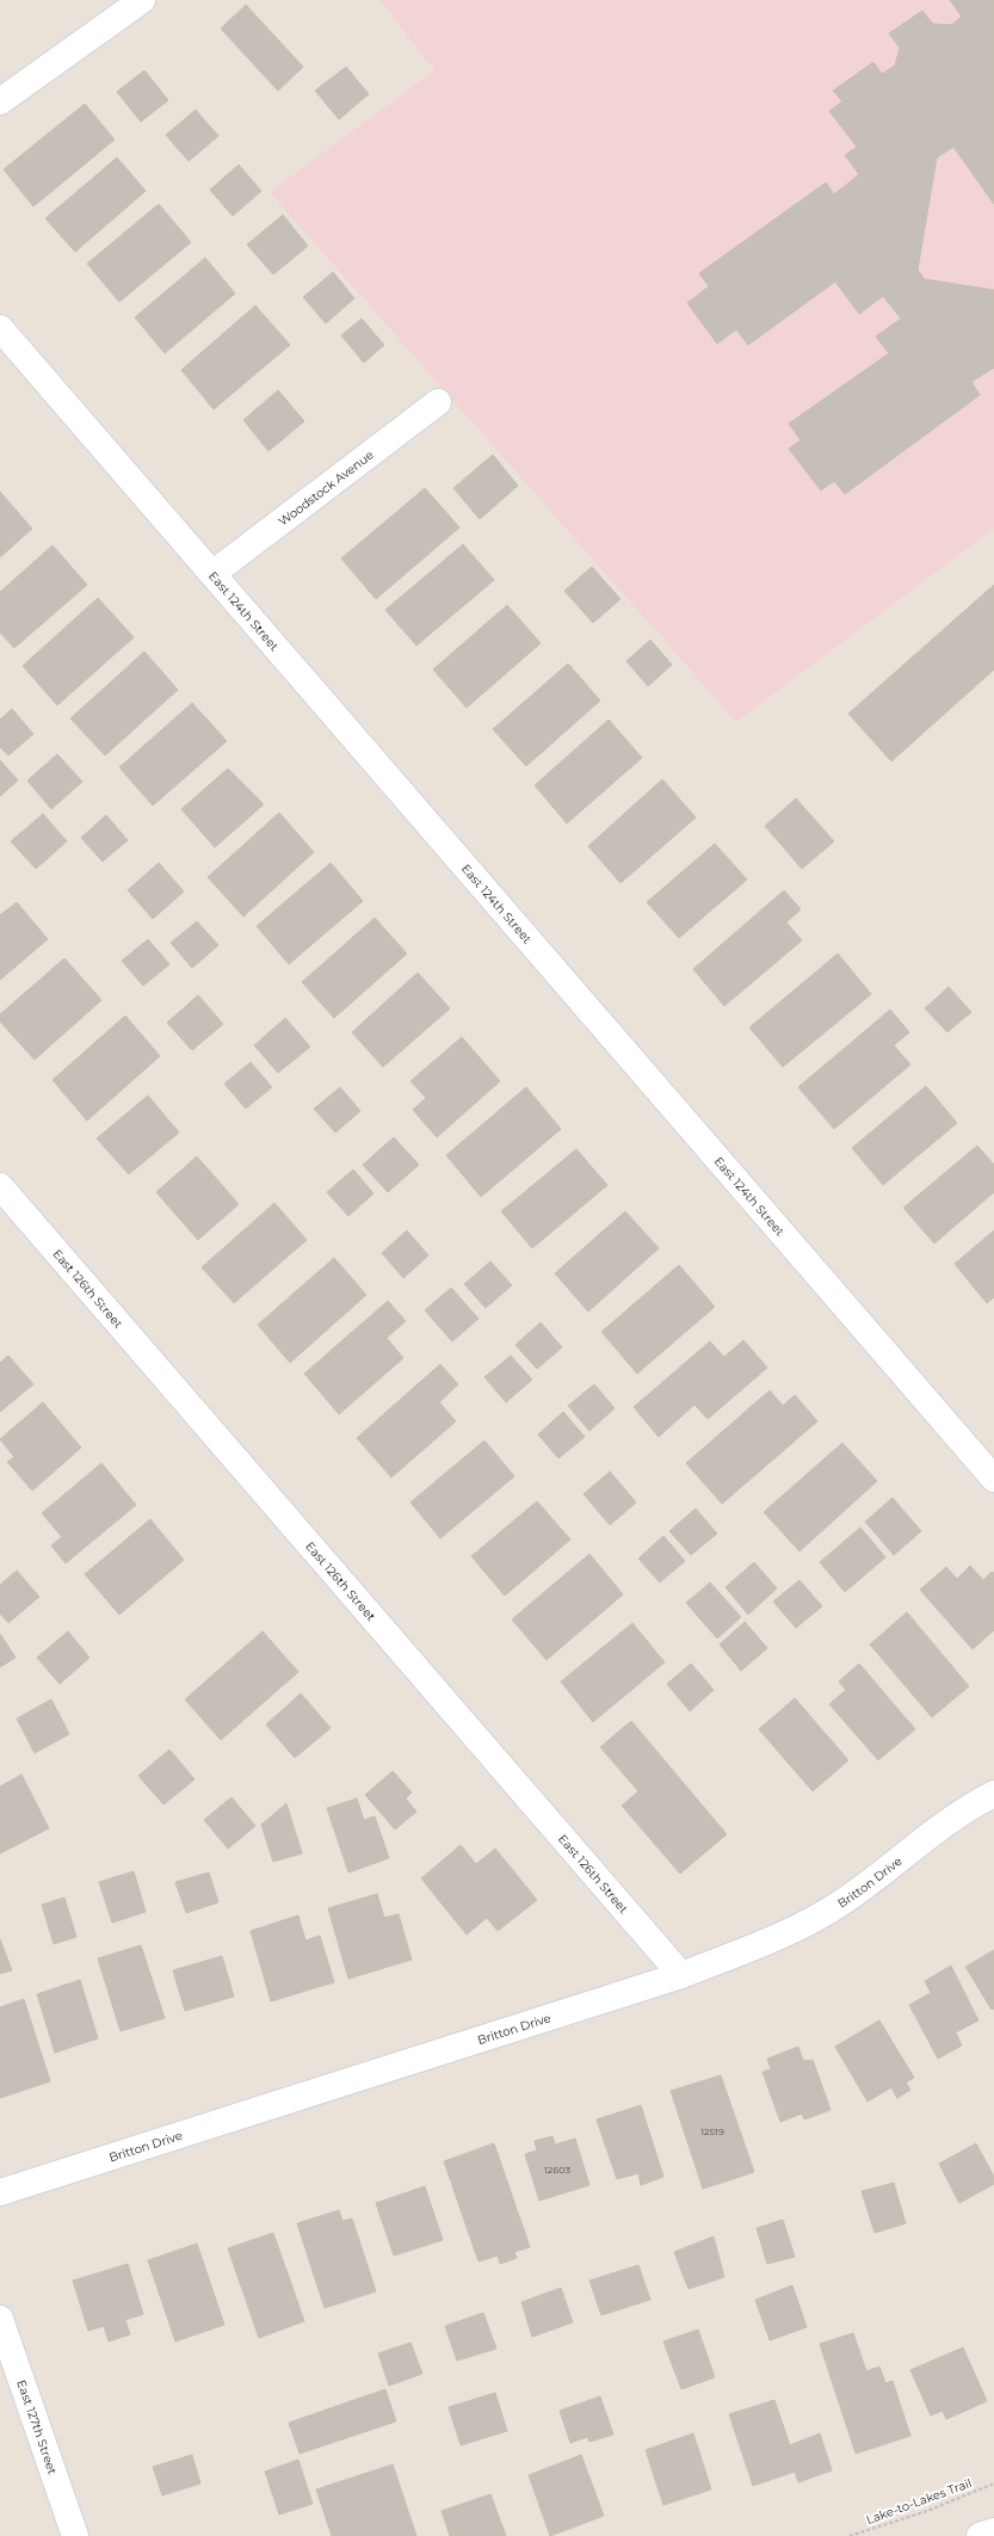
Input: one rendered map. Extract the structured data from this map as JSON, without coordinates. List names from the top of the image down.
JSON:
{
  "streets": {
    "street": [
      "Woodstock Avenue",
      "East 124th Street",
      "East 126th Street",
      "Britton Drive",
      "East 127th Street"
    ],
    "path": ["Lake-to-Lakes Trail"]
  },
  "crossings": [
    ["Woodstock Avenue", "East 124th Street"],
    ["East 126th Street", "Britton Drive"]
  ],
  "house_numbers": ["12519", "12603"]
}
